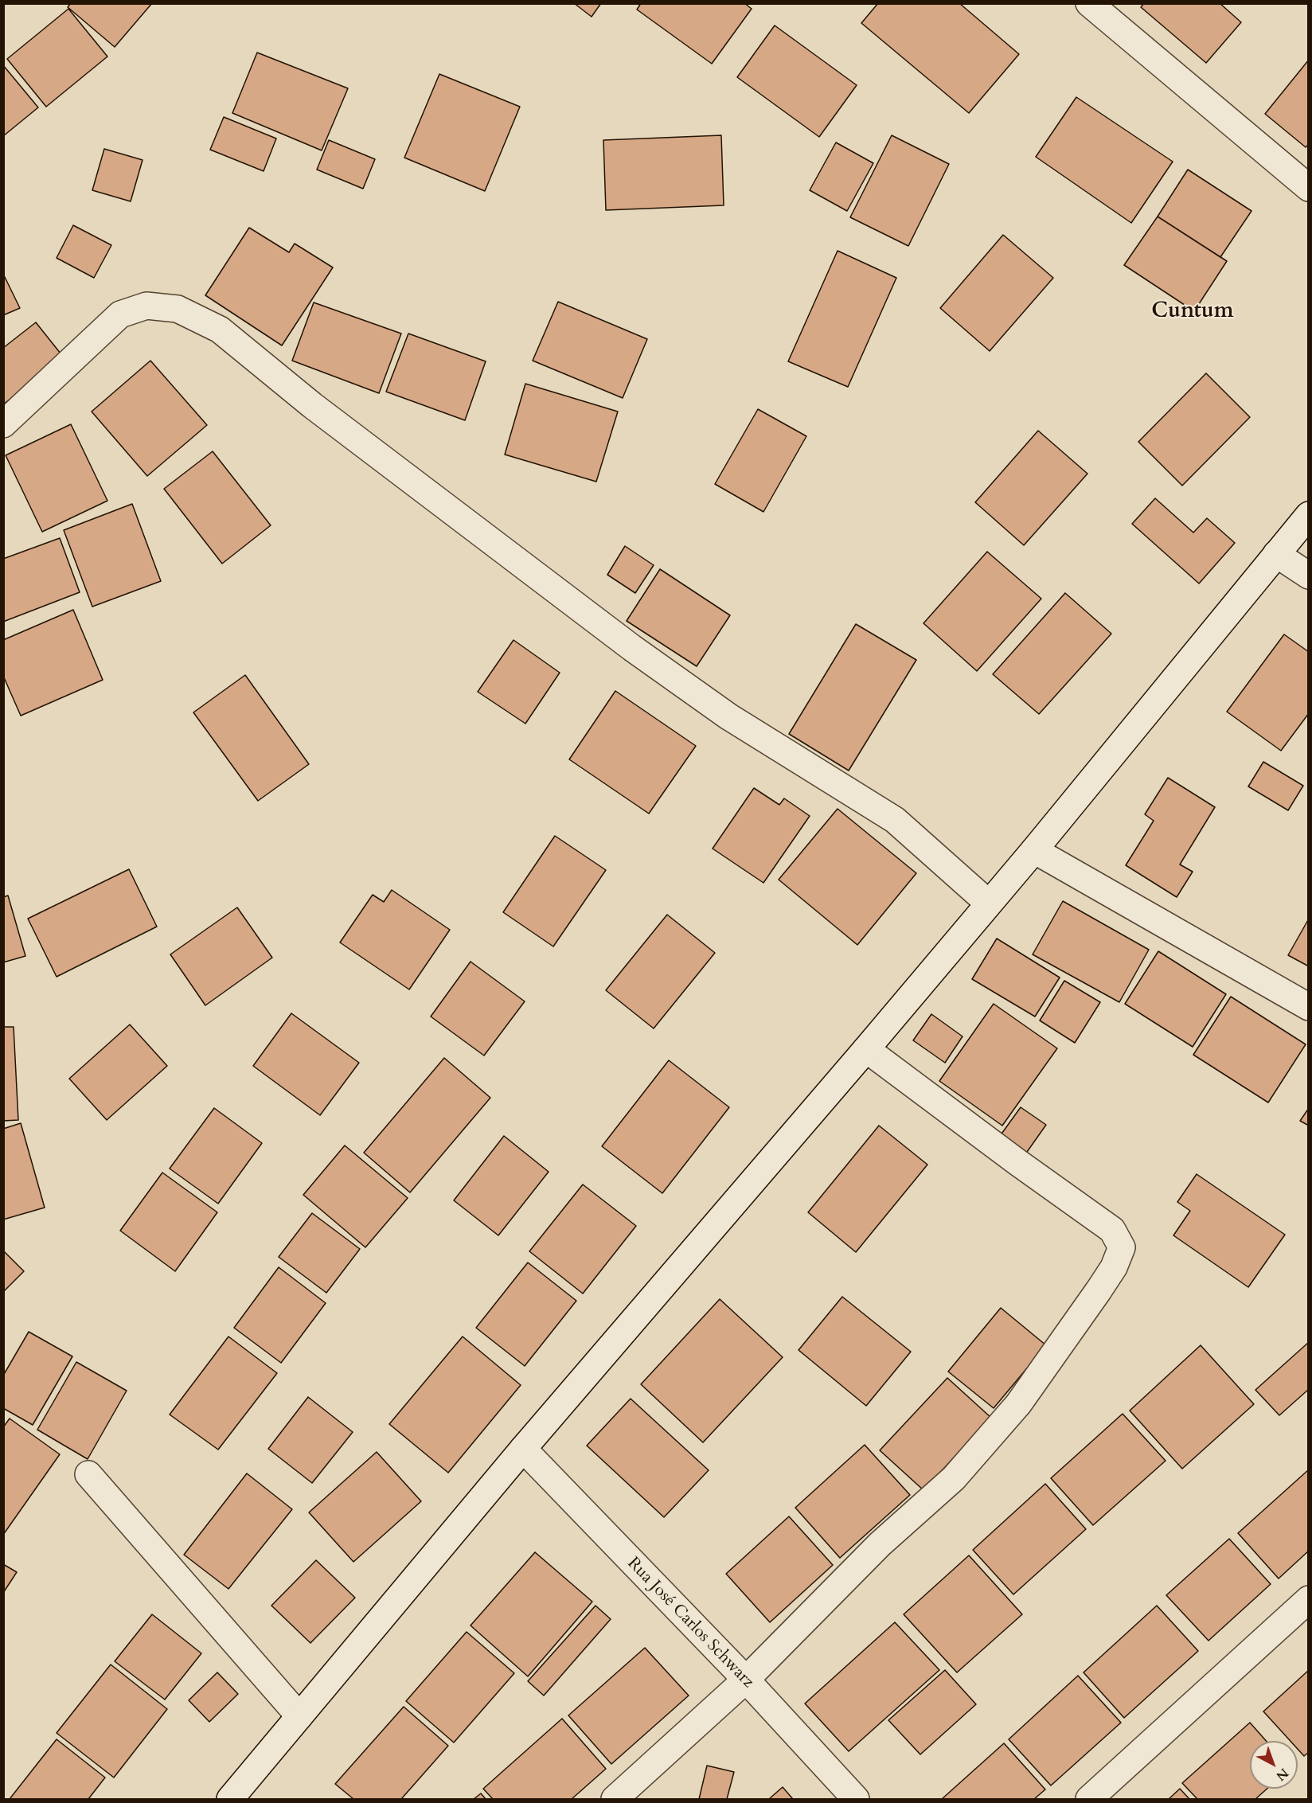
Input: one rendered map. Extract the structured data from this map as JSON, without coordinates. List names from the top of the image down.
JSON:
{
  "streets": {
    "street": ["Rua José Carlos Schwarz"]
  },
  "districts": ["Cuntum"],
  "north": "bottom right"
}
